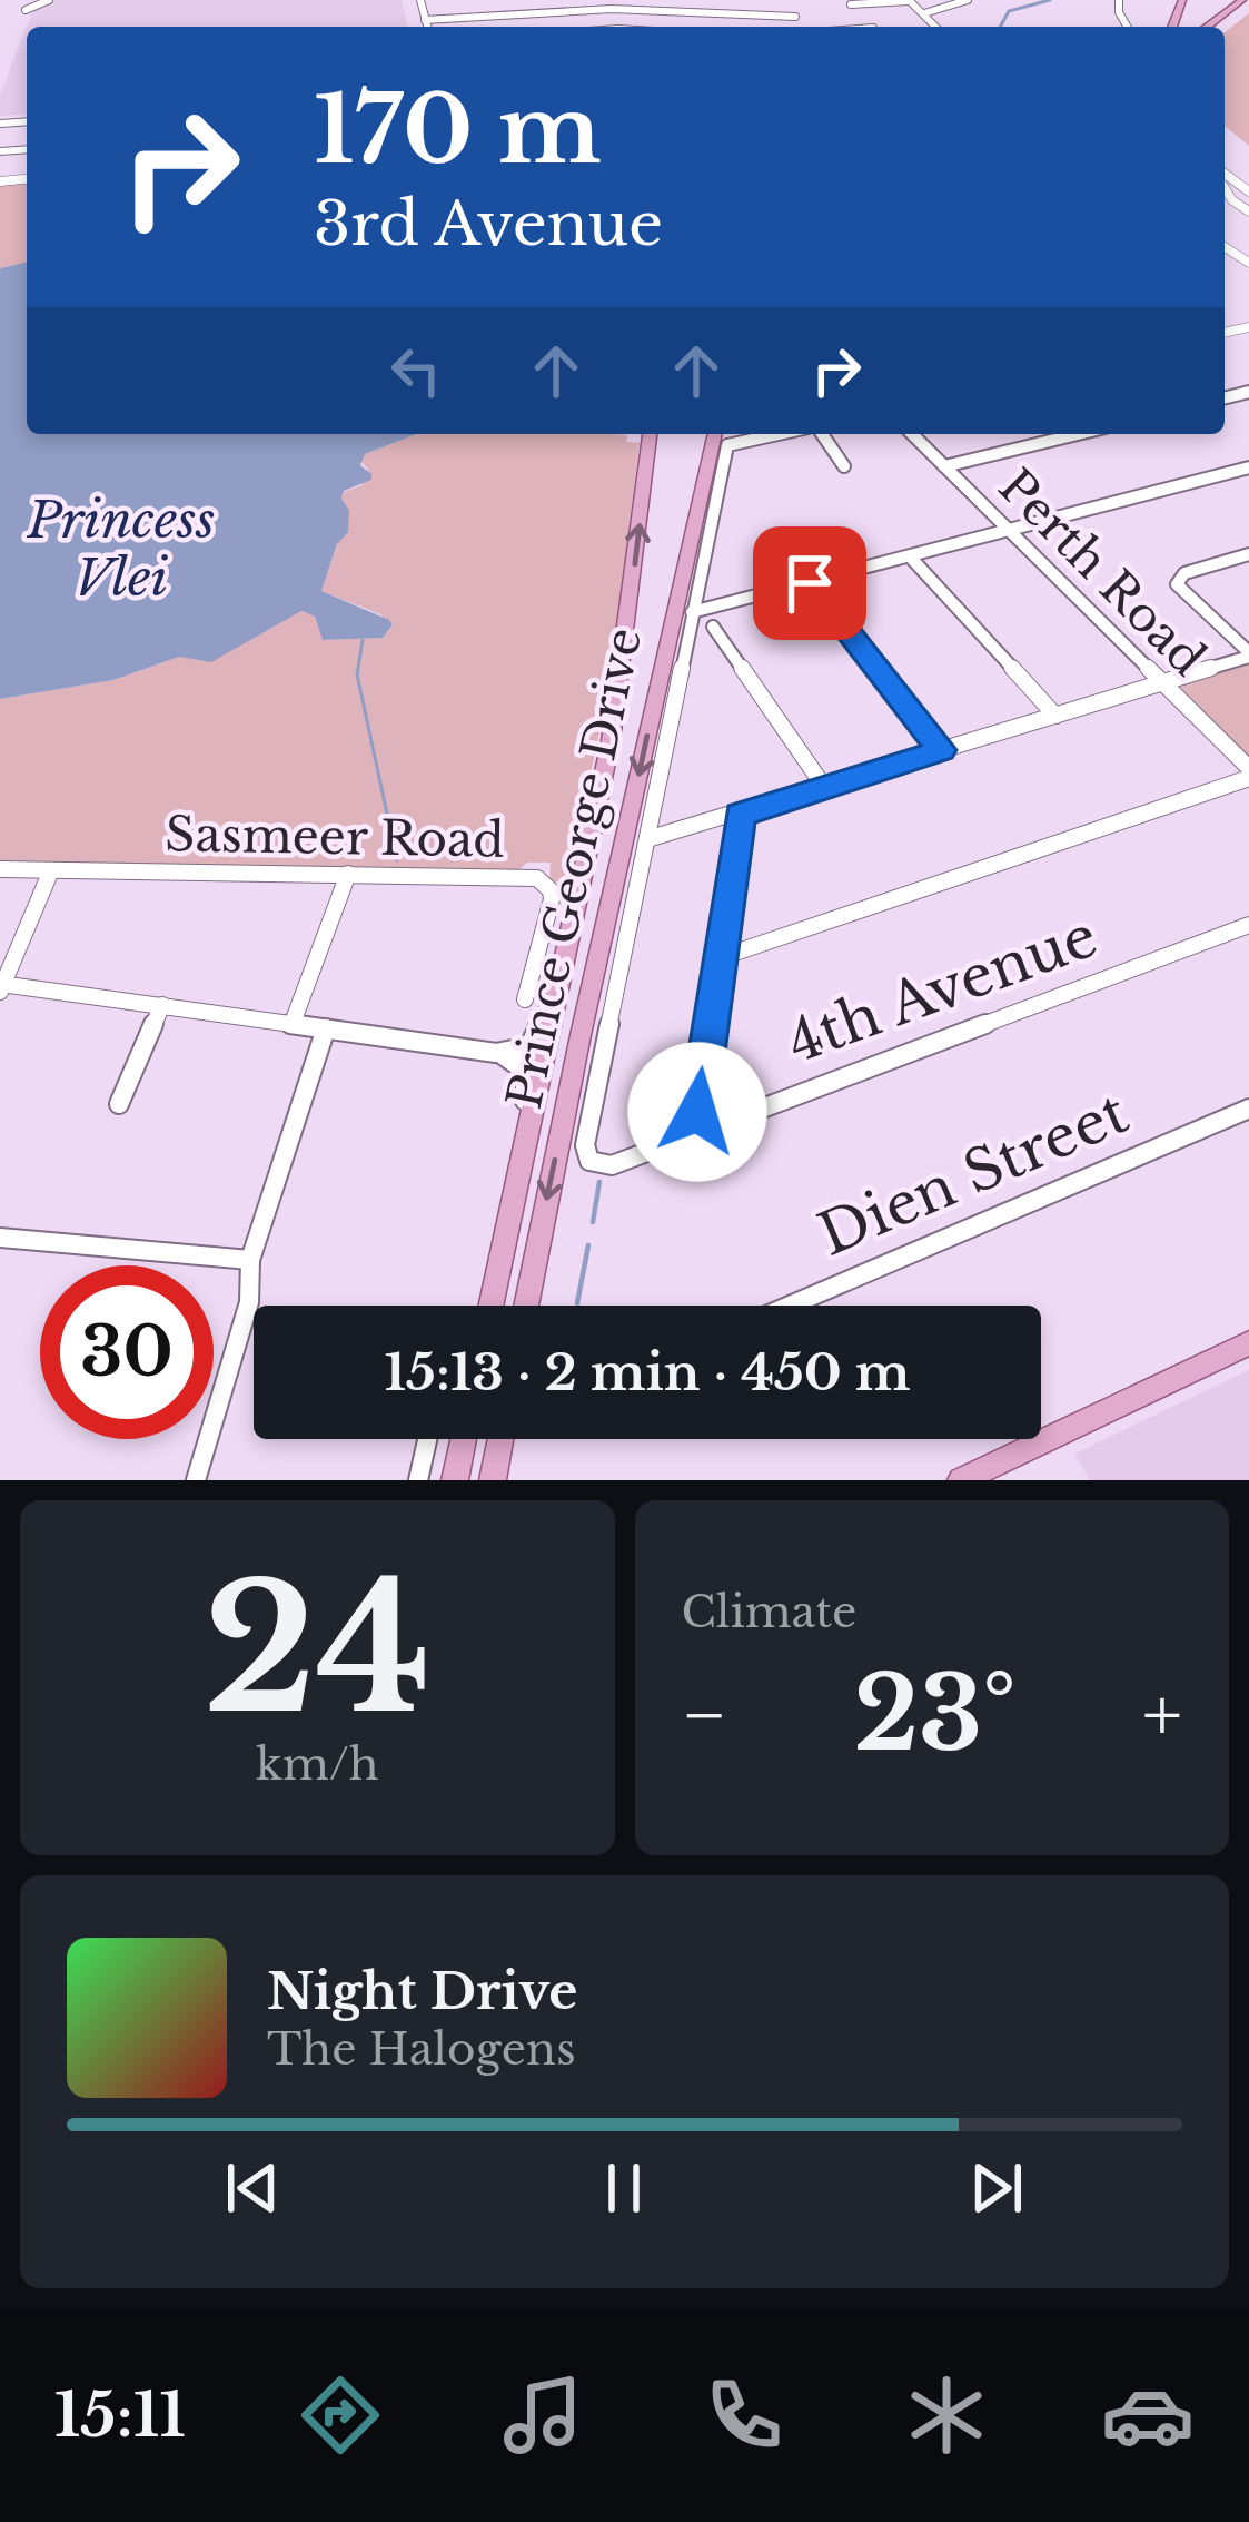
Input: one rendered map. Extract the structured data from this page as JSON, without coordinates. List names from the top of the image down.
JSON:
{
  "streets": {
    "main road": ["Prince George Drive"],
    "street": [
      "Perth Road",
      "Sasmeer Road",
      "4th Avenue",
      "Dien Street"
    ]
  },
  "water": ["Princess Vlei"],
  "page": {
    "turn": ["170 m", "3rd Avenue"],
    "limit": "30",
    "trip": "15:13 · 2 min · 450 m",
    "tile": [
      ["24", "km/h"],
      "Climate"
    ],
    "heat": ["−", "23°", "+"],
    "song": ["Night Drive", "The Halogens"],
    "tabs": "15:11"
  }
}
